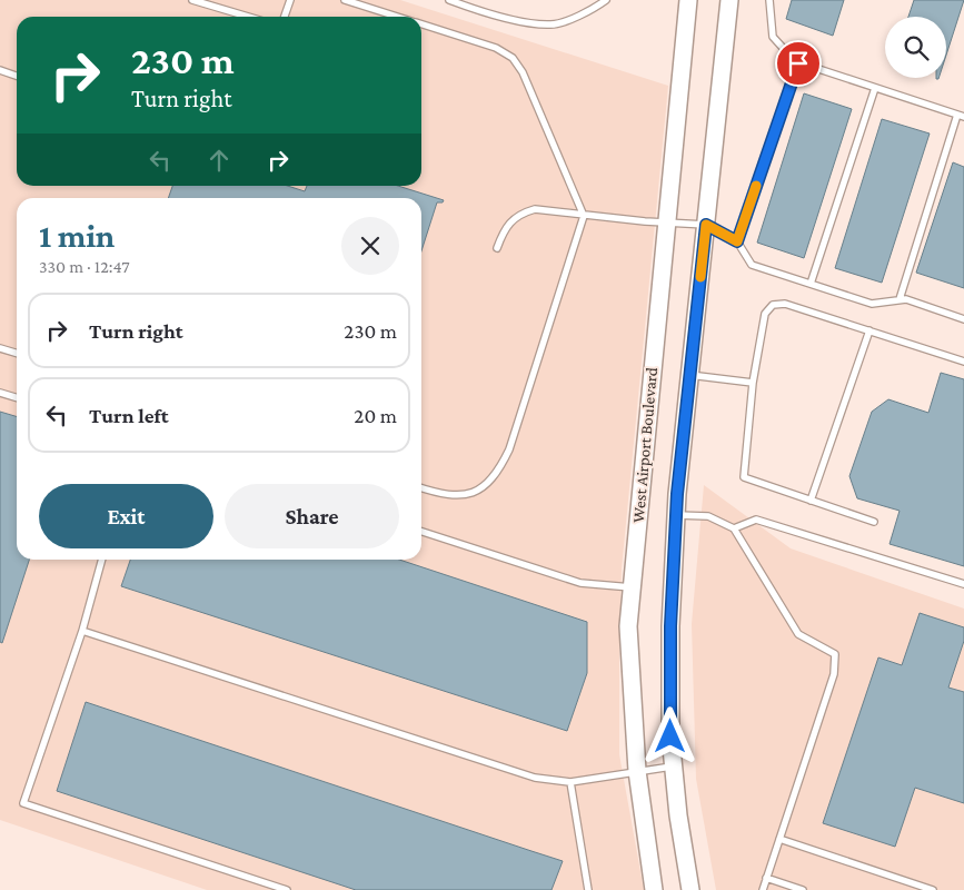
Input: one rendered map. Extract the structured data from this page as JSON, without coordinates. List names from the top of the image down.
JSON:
{
  "streets": {
    "main road": ["West Airport Boulevard"]
  },
  "page": {
    "turn": ["230 m", "Turn right"],
    "heading": ["1 min", "330 m · 12:47"],
    "list": [
      {
        "name": "Turn right",
        "value": "230 m"
      },
      {
        "name": "Turn left",
        "value": "20 m"
      }
    ],
    "buttons": ["Exit", "Share"]
  }
}
